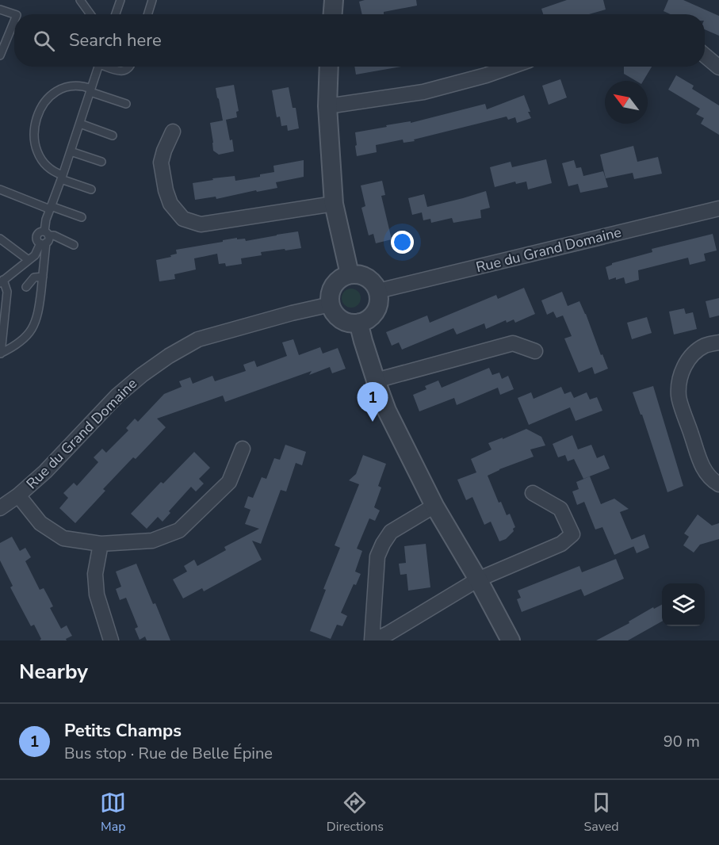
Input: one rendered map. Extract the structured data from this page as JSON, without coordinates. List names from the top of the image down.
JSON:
{
  "streets": {
    "street": ["Rue du Grand Domaine"]
  },
  "north": "top left",
  "page": {
    "search": "Search here",
    "pins": "1",
    "heading": "Nearby",
    "list": [
      {
        "mark": "1",
        "name": "Petits Champs",
        "note": "Bus stop · Rue de Belle Épine",
        "value": "90 m"
      }
    ],
    "nav": ["Map", "Directions", "Saved"]
  }
}
